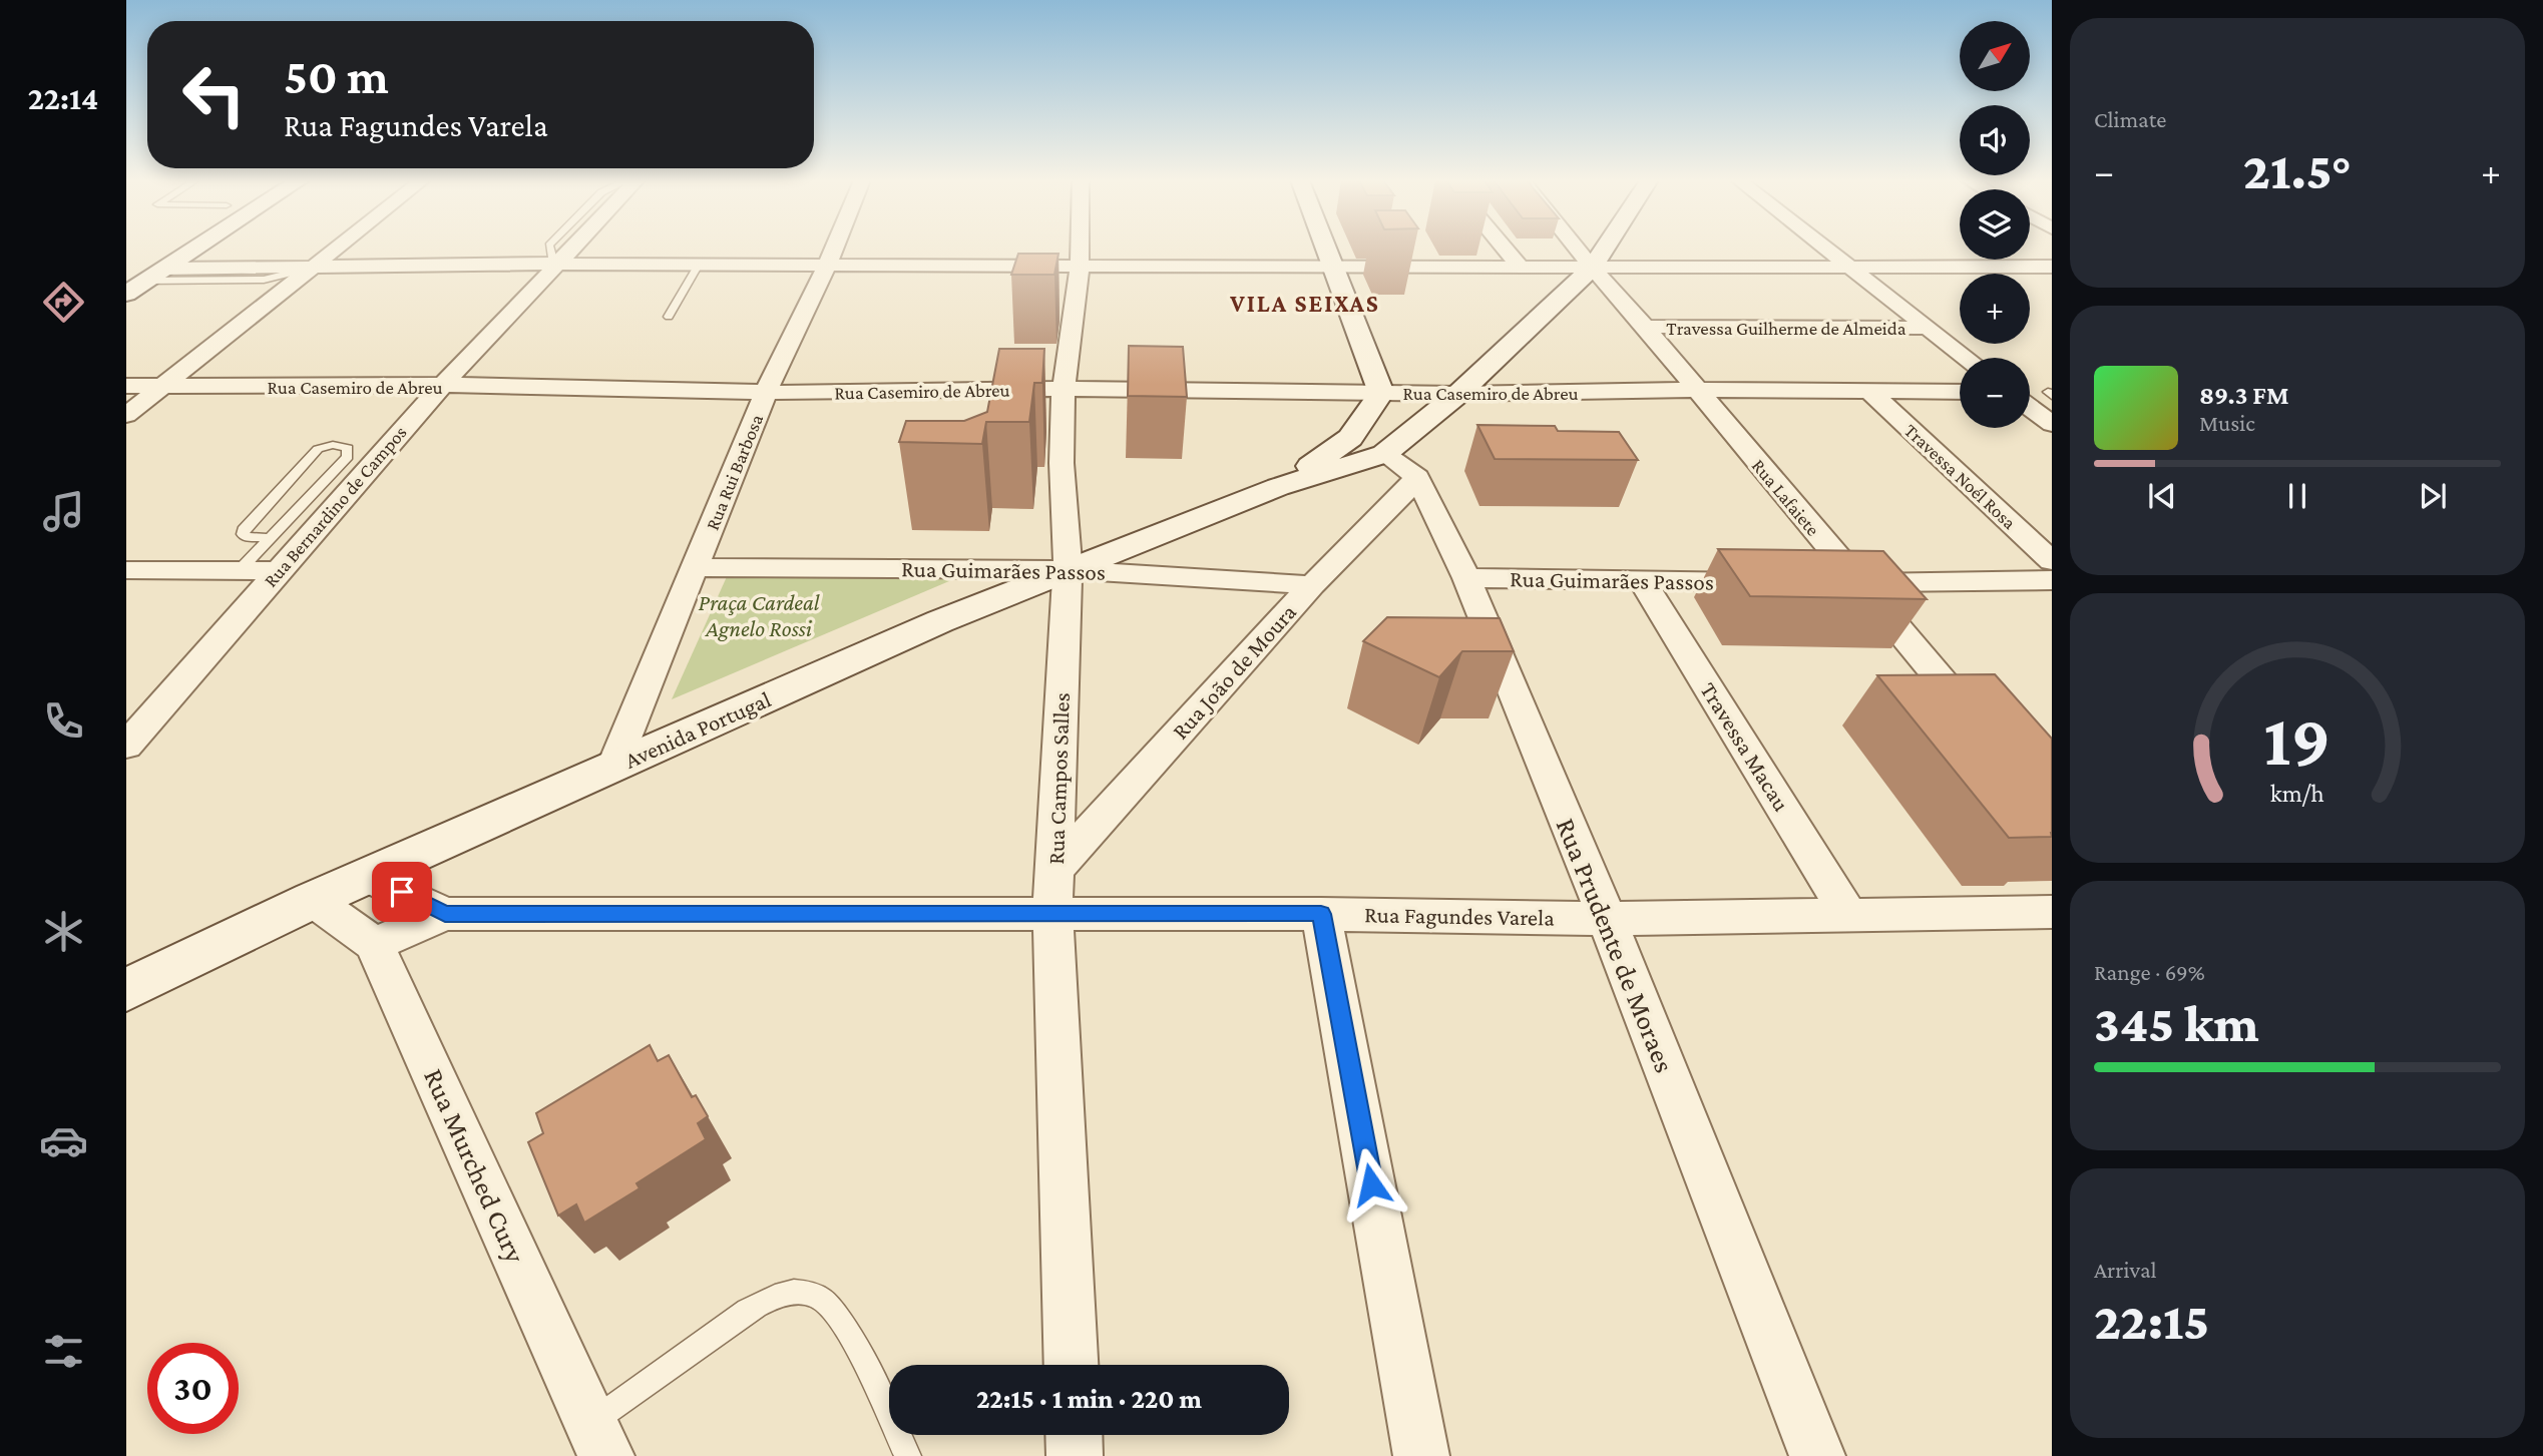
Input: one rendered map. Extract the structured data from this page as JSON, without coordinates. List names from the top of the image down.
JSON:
{
  "streets": {
    "main road": ["Avenida Portugal"],
    "street": [
      "Travessa Guilherme de Almeida",
      "Rua Casemiro de Abreu",
      "Rua Rui Barbosa",
      "Travessa Noél Rosa",
      "Rua Lafaiete",
      "Rua Bernardino de Campos",
      "Rua Guimarães Passos",
      "Rua João de Moura",
      "Travessa Macau",
      "Rua Campos Salles",
      "Rua Fagundes Varela",
      "Rua Prudente de Moraes",
      "Rua Murched Cury"
    ]
  },
  "crossings": [
    ["Travessa Guilherme de Almeida", "Rua Lafaiete"],
    ["Rua Casemiro de Abreu", "Rua Rui Barbosa"],
    ["Rua Casemiro de Abreu", "Travessa Noél Rosa"],
    ["Rua Casemiro de Abreu", "Rua Lafaiete"],
    ["Rua Casemiro de Abreu", "Rua Bernardino de Campos"],
    ["Rua Casemiro de Abreu", "Rua Campos Salles"],
    ["Rua Rui Barbosa", "Rua Guimarães Passos"],
    ["Rua Rui Barbosa", "Avenida Portugal"],
    ["Rua Guimarães Passos", "Rua João de Moura"],
    ["Rua Guimarães Passos", "Avenida Portugal"],
    ["Rua Guimarães Passos", "Travessa Macau"],
    ["Rua Guimarães Passos", "Rua Campos Salles"],
    ["Rua Guimarães Passos", "Rua Prudente de Moraes"],
    ["Rua João de Moura", "Rua Campos Salles"],
    ["Rua João de Moura", "Rua Prudente de Moraes"],
    ["Avenida Portugal", "Rua Campos Salles"],
    ["Avenida Portugal", "Rua Fagundes Varela"],
    ["Avenida Portugal", "Rua Prudente de Moraes"],
    ["Avenida Portugal", "Rua Murched Cury"],
    ["Travessa Macau", "Rua Fagundes Varela"],
    ["Rua Campos Salles", "Rua Fagundes Varela"],
    ["Rua Fagundes Varela", "Rua Prudente de Moraes"],
    ["Rua Fagundes Varela", "Rua Murched Cury"]
  ],
  "districts": ["VILA SEIXAS"],
  "parks": ["Praça Cardeal Agnelo Rossi"],
  "north": "top right",
  "page": {
    "tabs": "22:14",
    "tile": [
      "Climate",
      ["Range · 69%", "345 km"],
      ["Arrival", "22:15"]
    ],
    "map_buttons": ["+", "−"],
    "turn": ["50 m", "Rua Fagundes Varela"],
    "heat": ["−", "21.5°", "+"],
    "song": ["89.3 FM", "Music"],
    "limit": "30",
    "trip": "22:15 · 1 min · 220 m",
    "gauge": ["19", "km/h"]
  }
}
